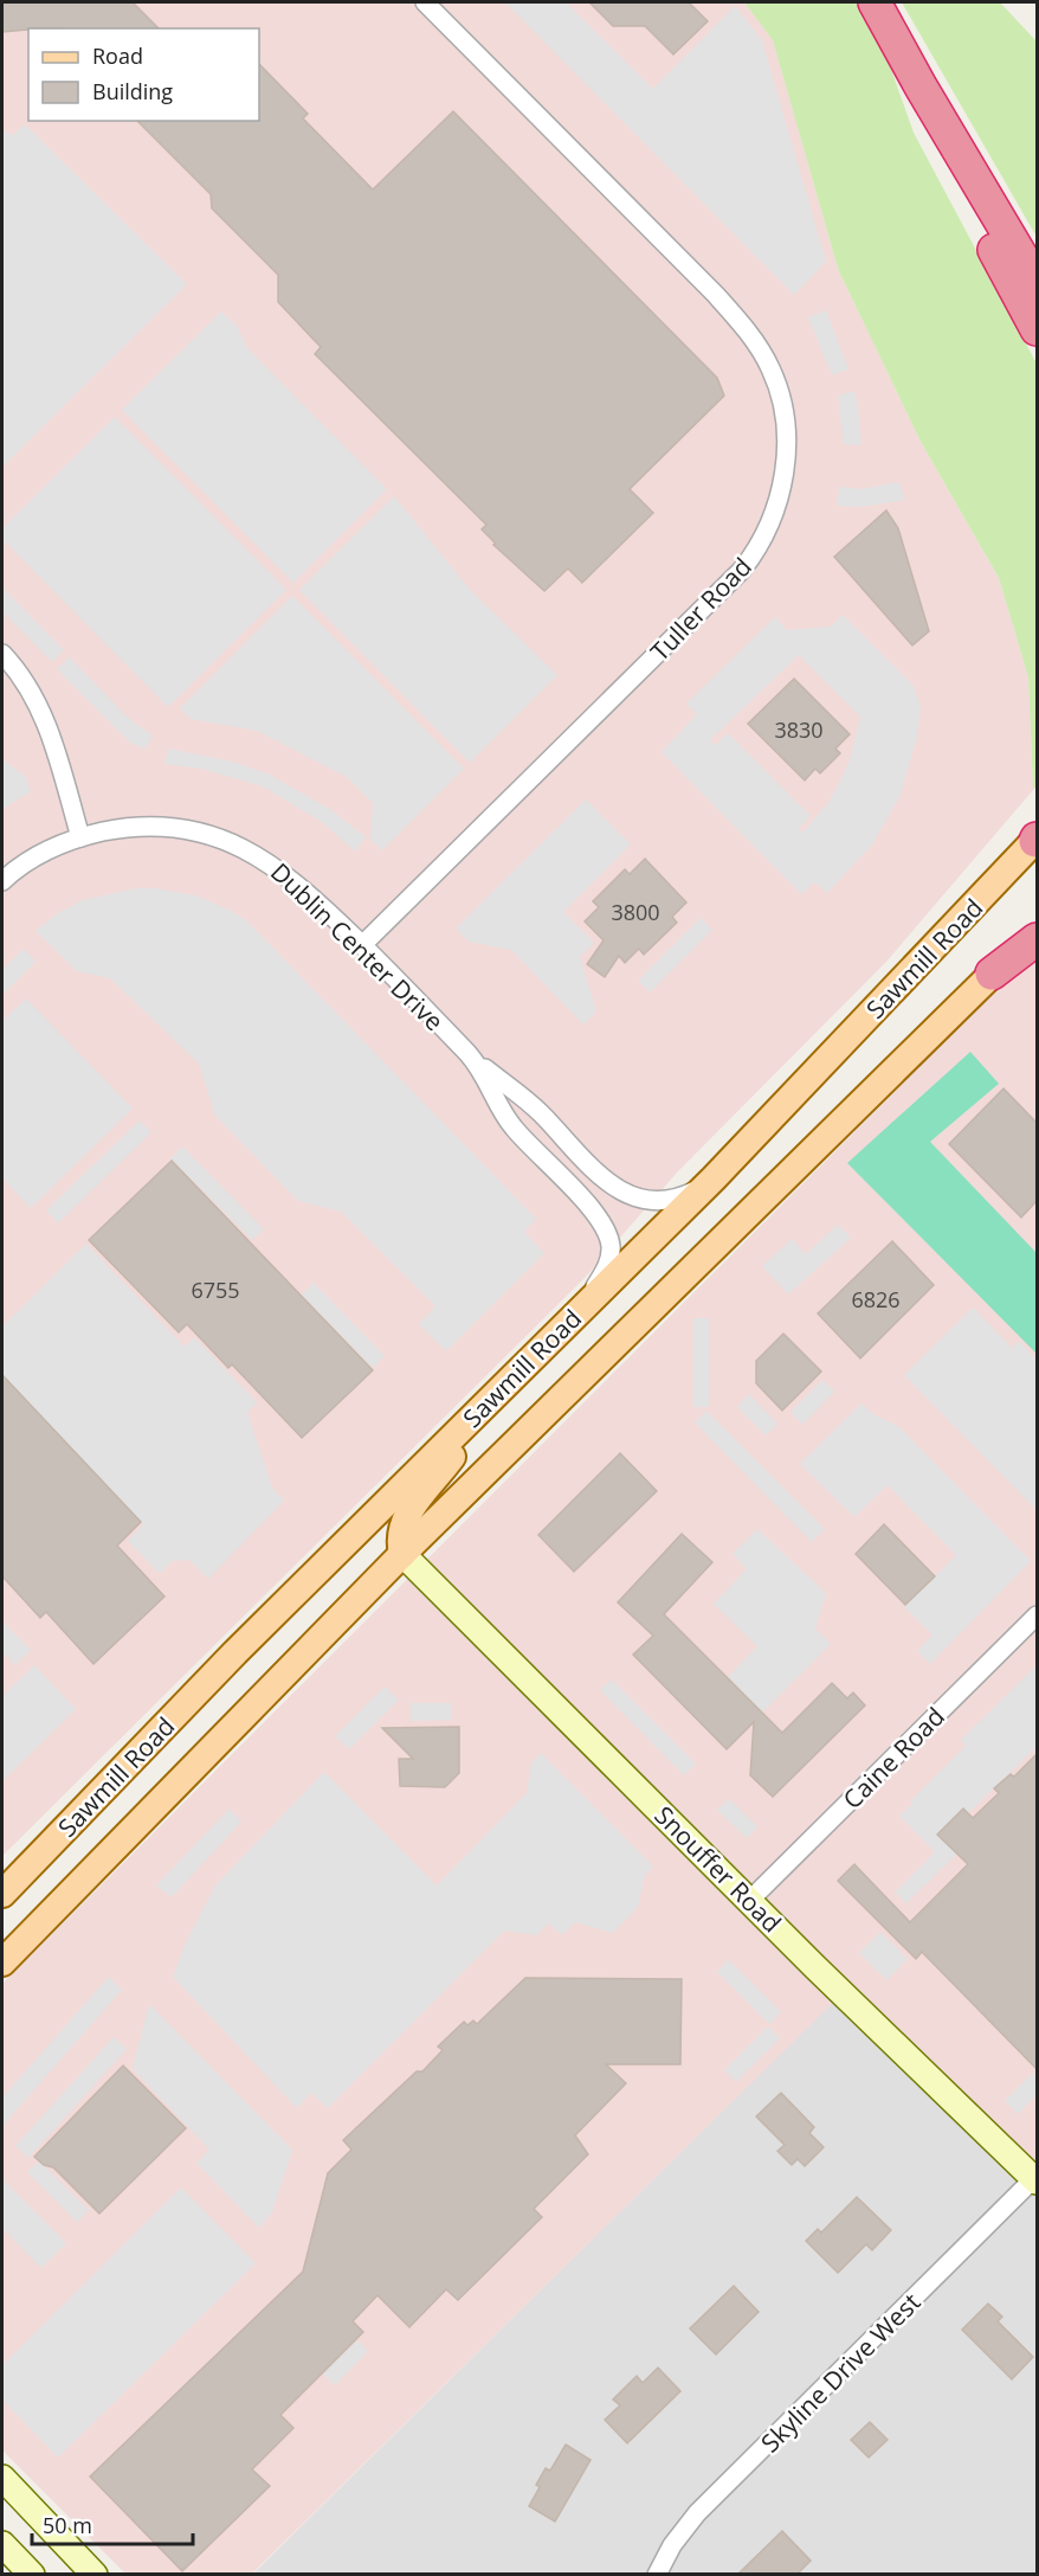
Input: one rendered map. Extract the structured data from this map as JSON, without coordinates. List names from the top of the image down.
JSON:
{
  "streets": {
    "main road": ["Sawmill Road", "Snouffer Road"],
    "street": [
      "Tuller Road",
      "Dublin Center Drive",
      "Caine Road",
      "Skyline Drive West"
    ]
  },
  "crossings": [
    ["Tuller Road", "Dublin Center Drive"],
    ["Dublin Center Drive", "Sawmill Road"],
    ["Sawmill Road", "Snouffer Road"],
    ["Caine Road", "Snouffer Road"],
    ["Snouffer Road", "Skyline Drive West"]
  ],
  "house_numbers": [
    "3830",
    "3800",
    "6755",
    "6826"
  ],
  "legend": ["Road", "Building"],
  "scale_bar": "50 m"
}
